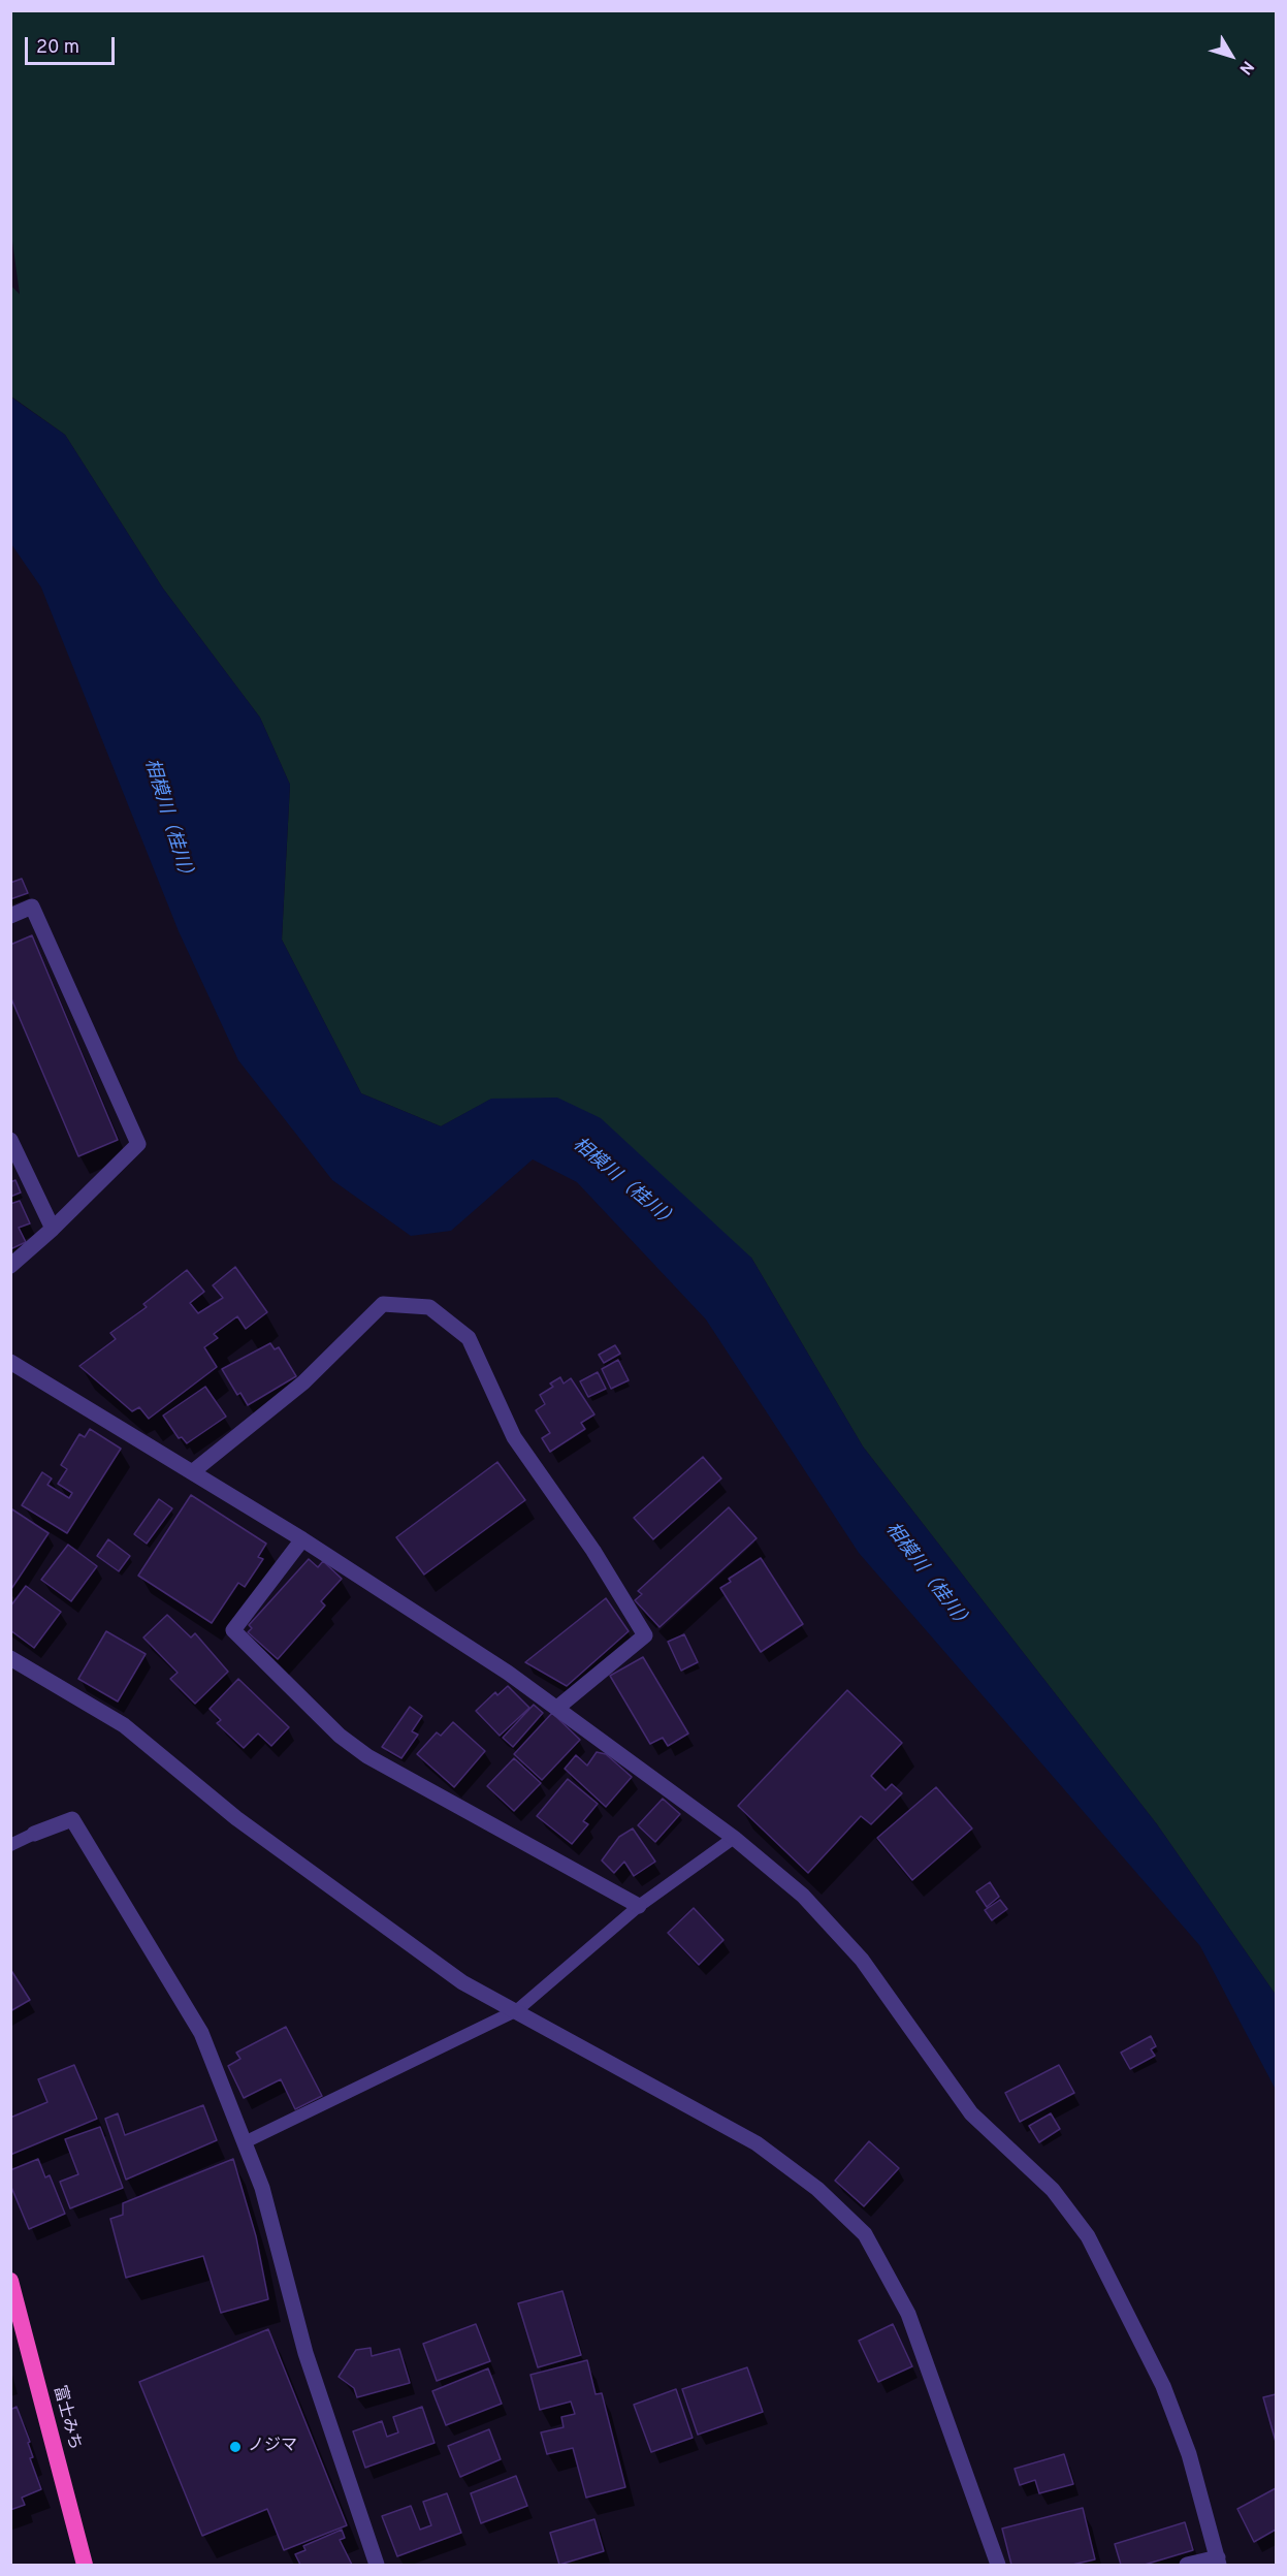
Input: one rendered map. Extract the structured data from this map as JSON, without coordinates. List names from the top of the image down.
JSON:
{
  "streets": {
    "highway": ["富士みち"]
  },
  "water": ["相模川（桂川）"],
  "places": ["ノジマ"],
  "scale_bar": "20 m",
  "north": "bottom right"
}
